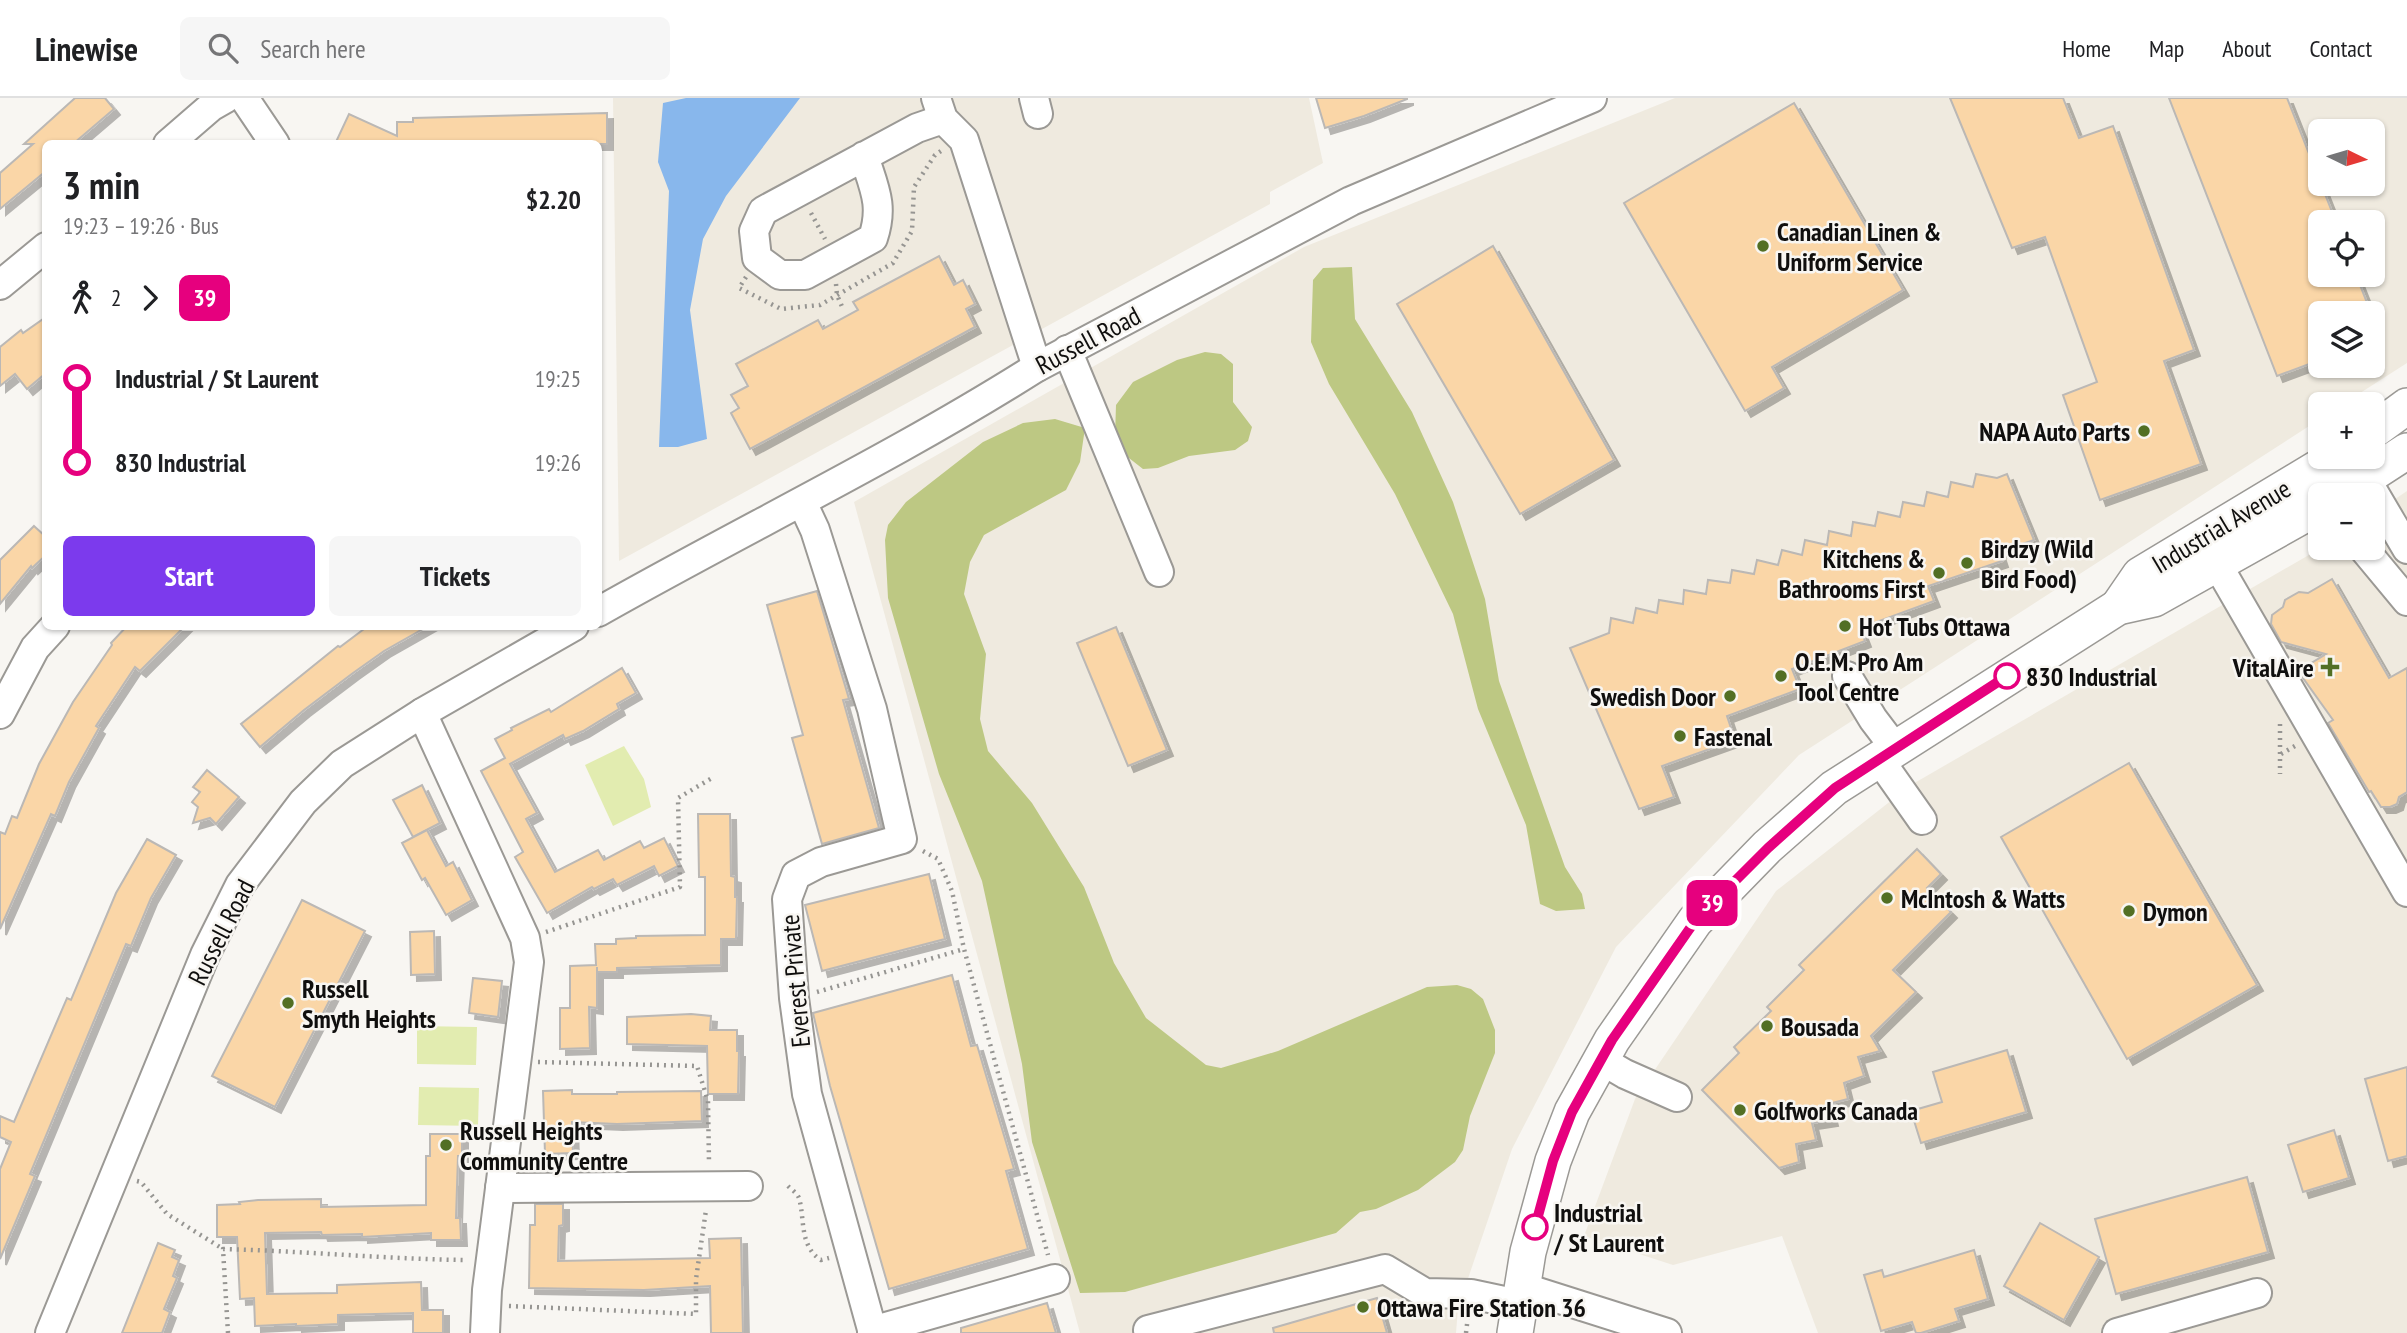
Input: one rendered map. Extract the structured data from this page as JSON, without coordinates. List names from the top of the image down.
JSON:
{
  "streets": {
    "main road": ["Industrial Avenue"],
    "street": ["Russell Road", "Everest Private"]
  },
  "places": {
    "other": [
      "Canadian Linen & Uniform Service",
      "NAPA Auto Parts",
      "Birdzy (Wild Bird Food)",
      "Kitchens & Bathrooms First",
      "Hot Tubs Ottawa",
      "O.E.M. Pro Am Tool Centre",
      "830 Industrial",
      "Swedish Door",
      "Fastenal",
      "McIntosh & Watts",
      "Dymon",
      "Russell Smyth Heights",
      "Bousada",
      "Golfworks Canada",
      "Russell Heights Community Centre",
      "Industrial / St Laurent",
      "Ottawa Fire Station 36"
    ],
    "health": ["VitalAire"]
  },
  "lines": ["bus line 39"],
  "north": "right",
  "page": {
    "header": "Linewise",
    "search": "Search here",
    "nav": [
      "Home",
      "Map",
      "About",
      "Contact"
    ],
    "on_map": "39",
    "map_buttons": ["+", "−"],
    "heading": ["3 min", "19:23 – 19:26 · Bus", "$2.20"],
    "legs": ["2", "39"],
    "list": [
      {
        "name": "Industrial / St Laurent",
        "value": "19:25"
      },
      {
        "name": "830 Industrial",
        "value": "19:26"
      }
    ],
    "buttons": ["Start", "Tickets"]
  }
}
